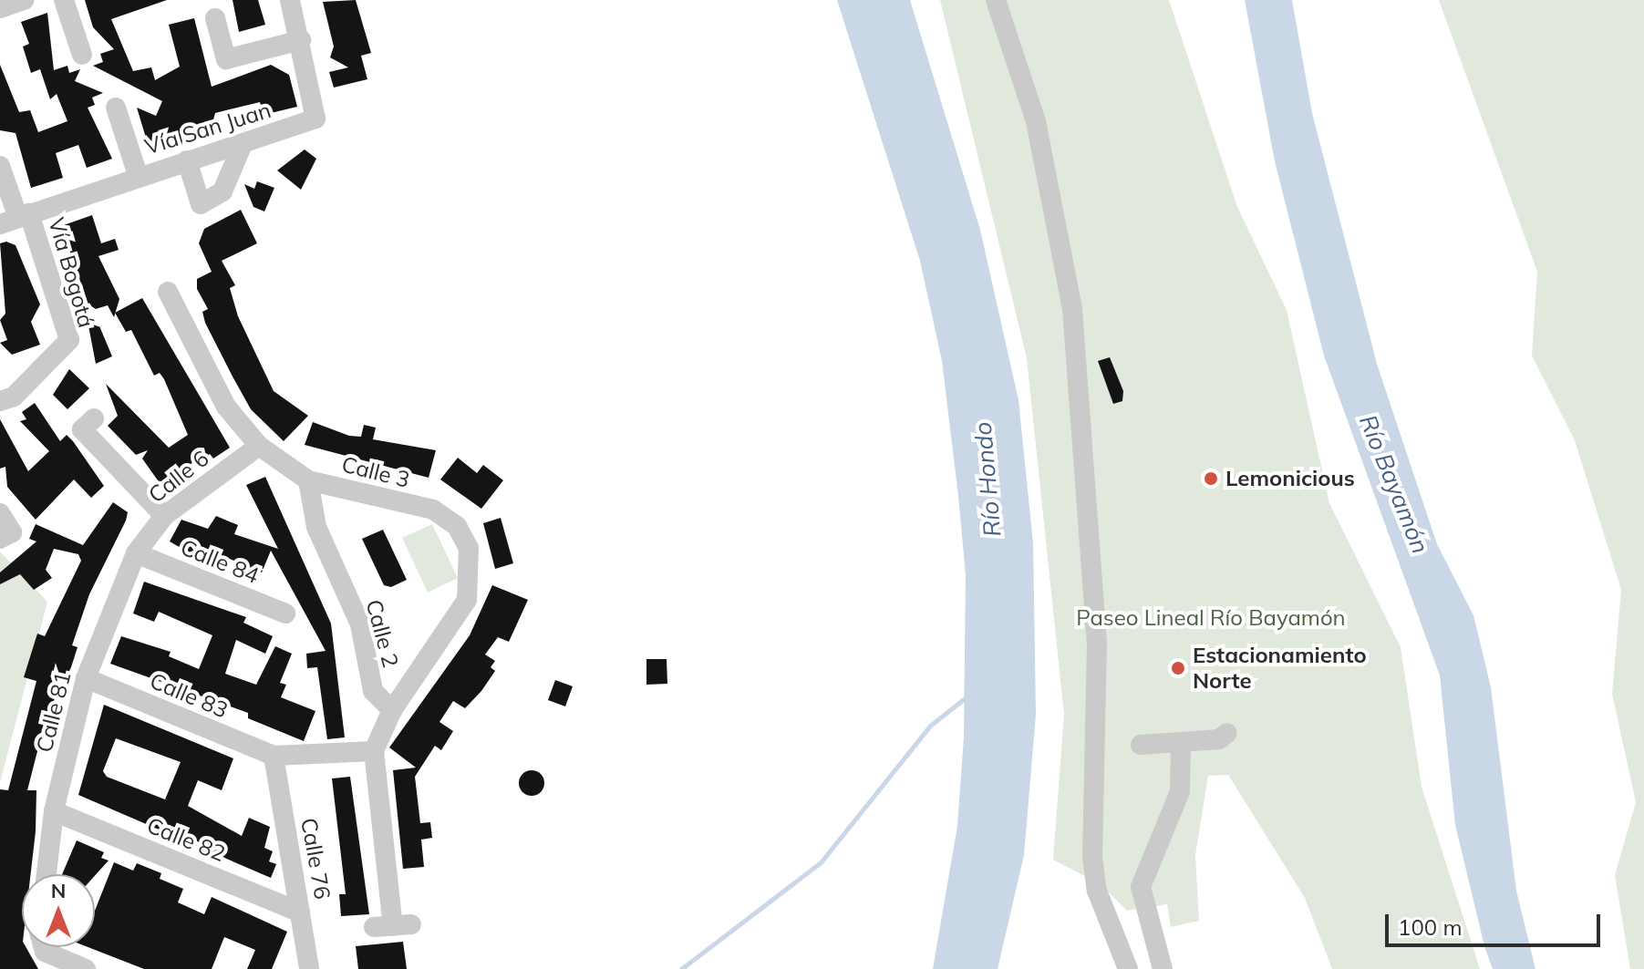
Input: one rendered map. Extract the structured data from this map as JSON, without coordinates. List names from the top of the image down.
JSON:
{
  "streets": {
    "street": [
      "Vía San Juan",
      "Vía Bogotá",
      "Calle 3",
      "Calle 6",
      "Calle 84",
      "Calle 2",
      "Calle 83",
      "Calle 81",
      "Calle 82",
      "Calle 76"
    ]
  },
  "crossings": [
    ["Vía San Juan", "Vía Bogotá"],
    ["Calle 3", "Calle 6"],
    ["Calle 3", "Calle 2"],
    ["Calle 6", "Calle 84"],
    ["Calle 6", "Calle 81"],
    ["Calle 84", "Calle 81"],
    ["Calle 83", "Calle 81"],
    ["Calle 83", "Calle 76"],
    ["Calle 81", "Calle 82"],
    ["Calle 82", "Calle 76"]
  ],
  "water": ["Río Hondo", "Río Bayamón"],
  "parks": ["Paseo Lineal Río Bayamón"],
  "places": ["Lemonicious", "Estacionamiento Norte"],
  "scale_bar": "100 m",
  "north": "top"
}
